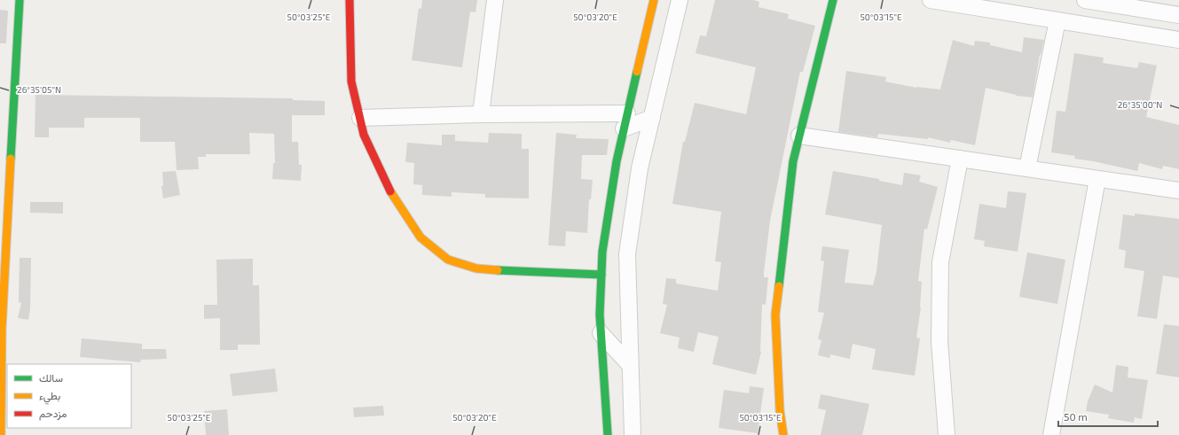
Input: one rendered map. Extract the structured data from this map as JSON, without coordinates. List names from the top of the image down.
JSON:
{
  "legend": ["سالك", "بطيء", "مزدحم"],
  "scale_bar": "50 m",
  "coordinates": [
    "50°03'25\"E",
    "50°03'20\"E",
    "50°03'15\"E",
    "26°35'05\"N",
    "26°35'00\"N"
  ]
}
